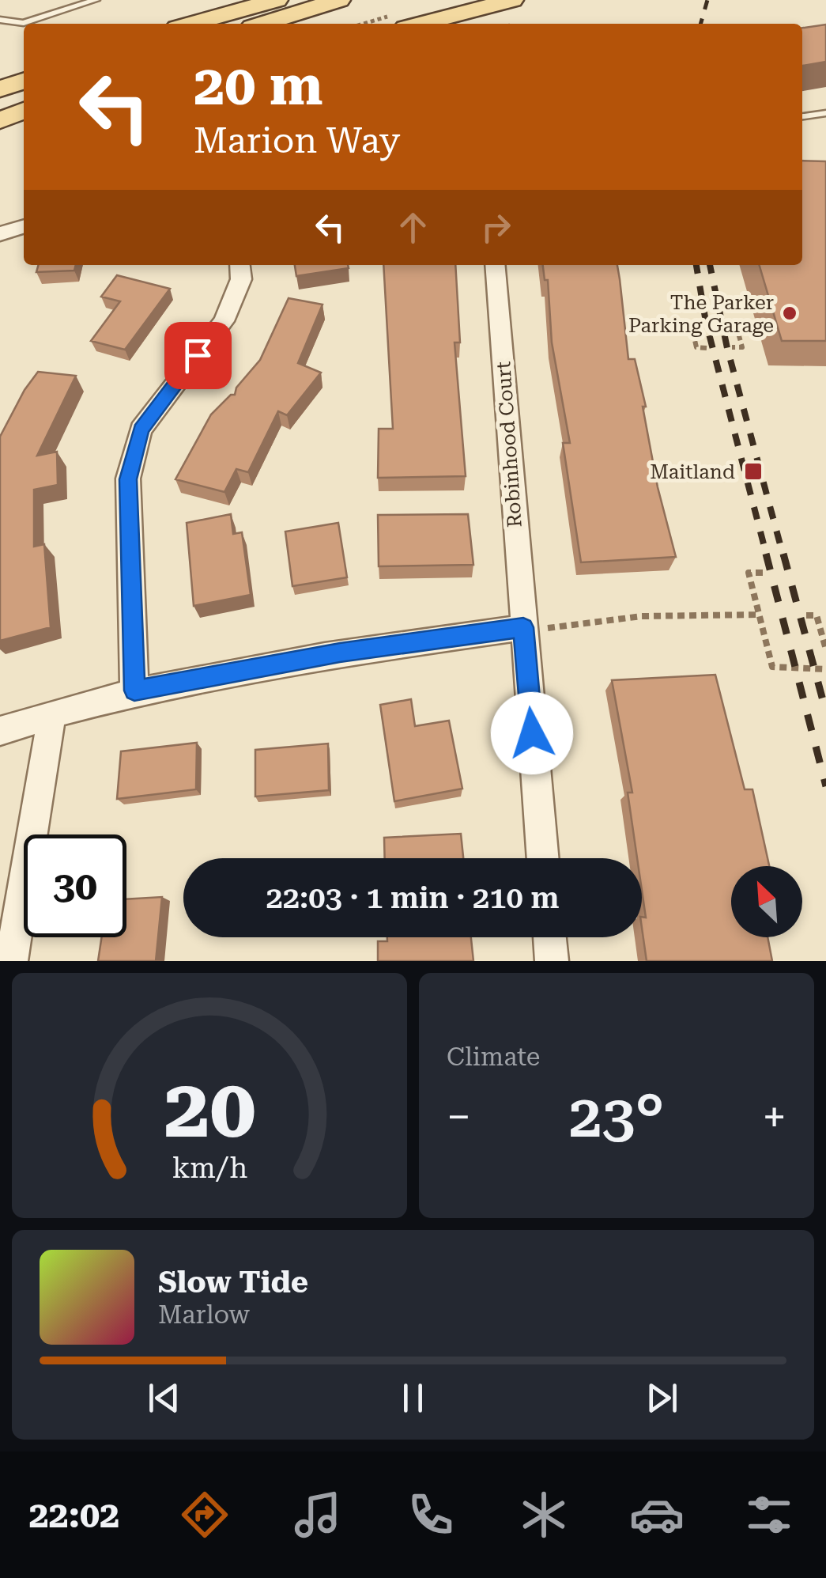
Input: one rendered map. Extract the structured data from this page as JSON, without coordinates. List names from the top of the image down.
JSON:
{
  "streets": {
    "street": ["Robinhood Court"]
  },
  "places": {
    "other": ["The Parker Parking Garage"],
    "transit": ["Maitland"]
  },
  "north": "top left",
  "page": {
    "turn": ["20 m", "Marion Way"],
    "limit": "30",
    "trip": "22:03 · 1 min · 210 m",
    "tile": "Climate",
    "heat": ["−", "23°", "+"],
    "song": ["Slow Tide", "Marlow"],
    "tabs": "22:02",
    "gauge": ["20", "km/h"]
  }
}
